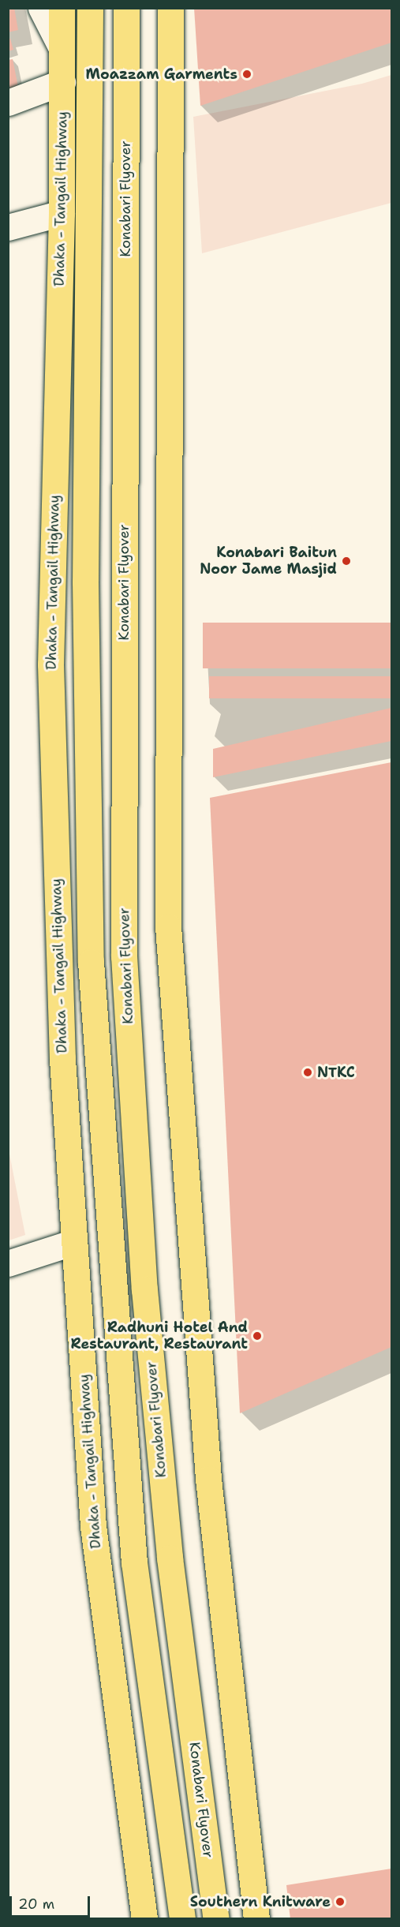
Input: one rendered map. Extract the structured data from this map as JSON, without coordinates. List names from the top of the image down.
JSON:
{
  "streets": {
    "main road": ["Dhaka - Tangail Highway", "Konabari Flyover"]
  },
  "places": [
    "Moazzam Garments",
    "Konabari Baitun Noor Jame Masjid",
    "NTKC",
    "Radhuni Hotel And Restaurant, Restaurant",
    "Southern Knitware"
  ],
  "scale_bar": "20 m"
}
